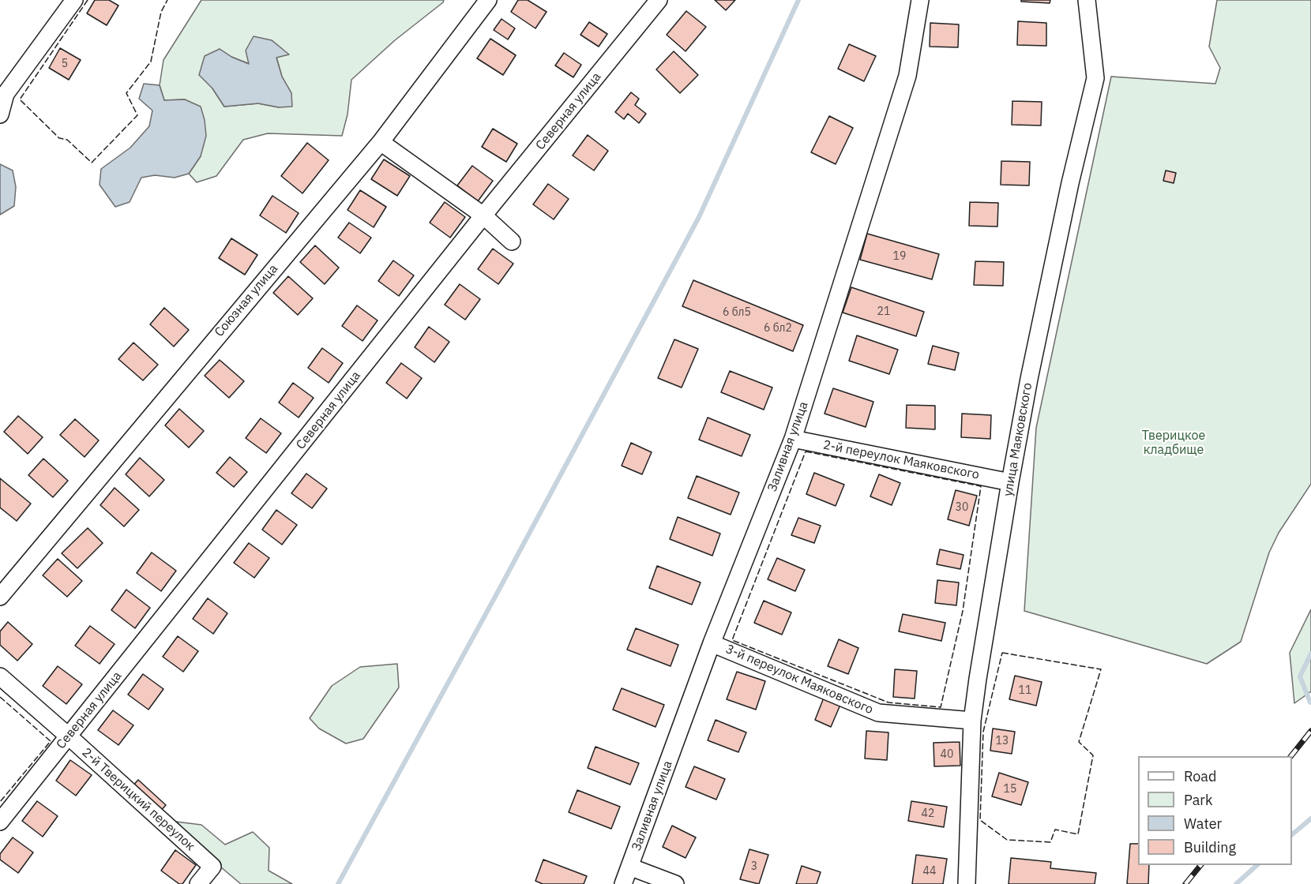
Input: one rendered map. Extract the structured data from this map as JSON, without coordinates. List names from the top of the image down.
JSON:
{
  "streets": {
    "street": [
      "Северная улица",
      "Союзная улица",
      "улица Маяковского",
      "Заливная улица",
      "2-й переулок Маяковского",
      "3-й переулок Маяковского",
      "2-й Тверицкий переулок"
    ]
  },
  "crossings": [
    ["Северная улица", "2-й Тверицкий переулок"],
    ["улица Маяковского", "2-й переулок Маяковского"],
    ["улица Маяковского", "3-й переулок Маяковского"],
    ["Заливная улица", "2-й переулок Маяковского"],
    ["Заливная улица", "3-й переулок Маяковского"]
  ],
  "parks": ["Тверицкое кладбище"],
  "house_numbers": [
    "5",
    "19",
    "21",
    "6 бл5",
    "6 бл2",
    "30",
    "11",
    "13",
    "40",
    "15",
    "42",
    "3",
    "44"
  ],
  "legend": [
    "Road",
    "Park",
    "Water",
    "Building"
  ]
}
